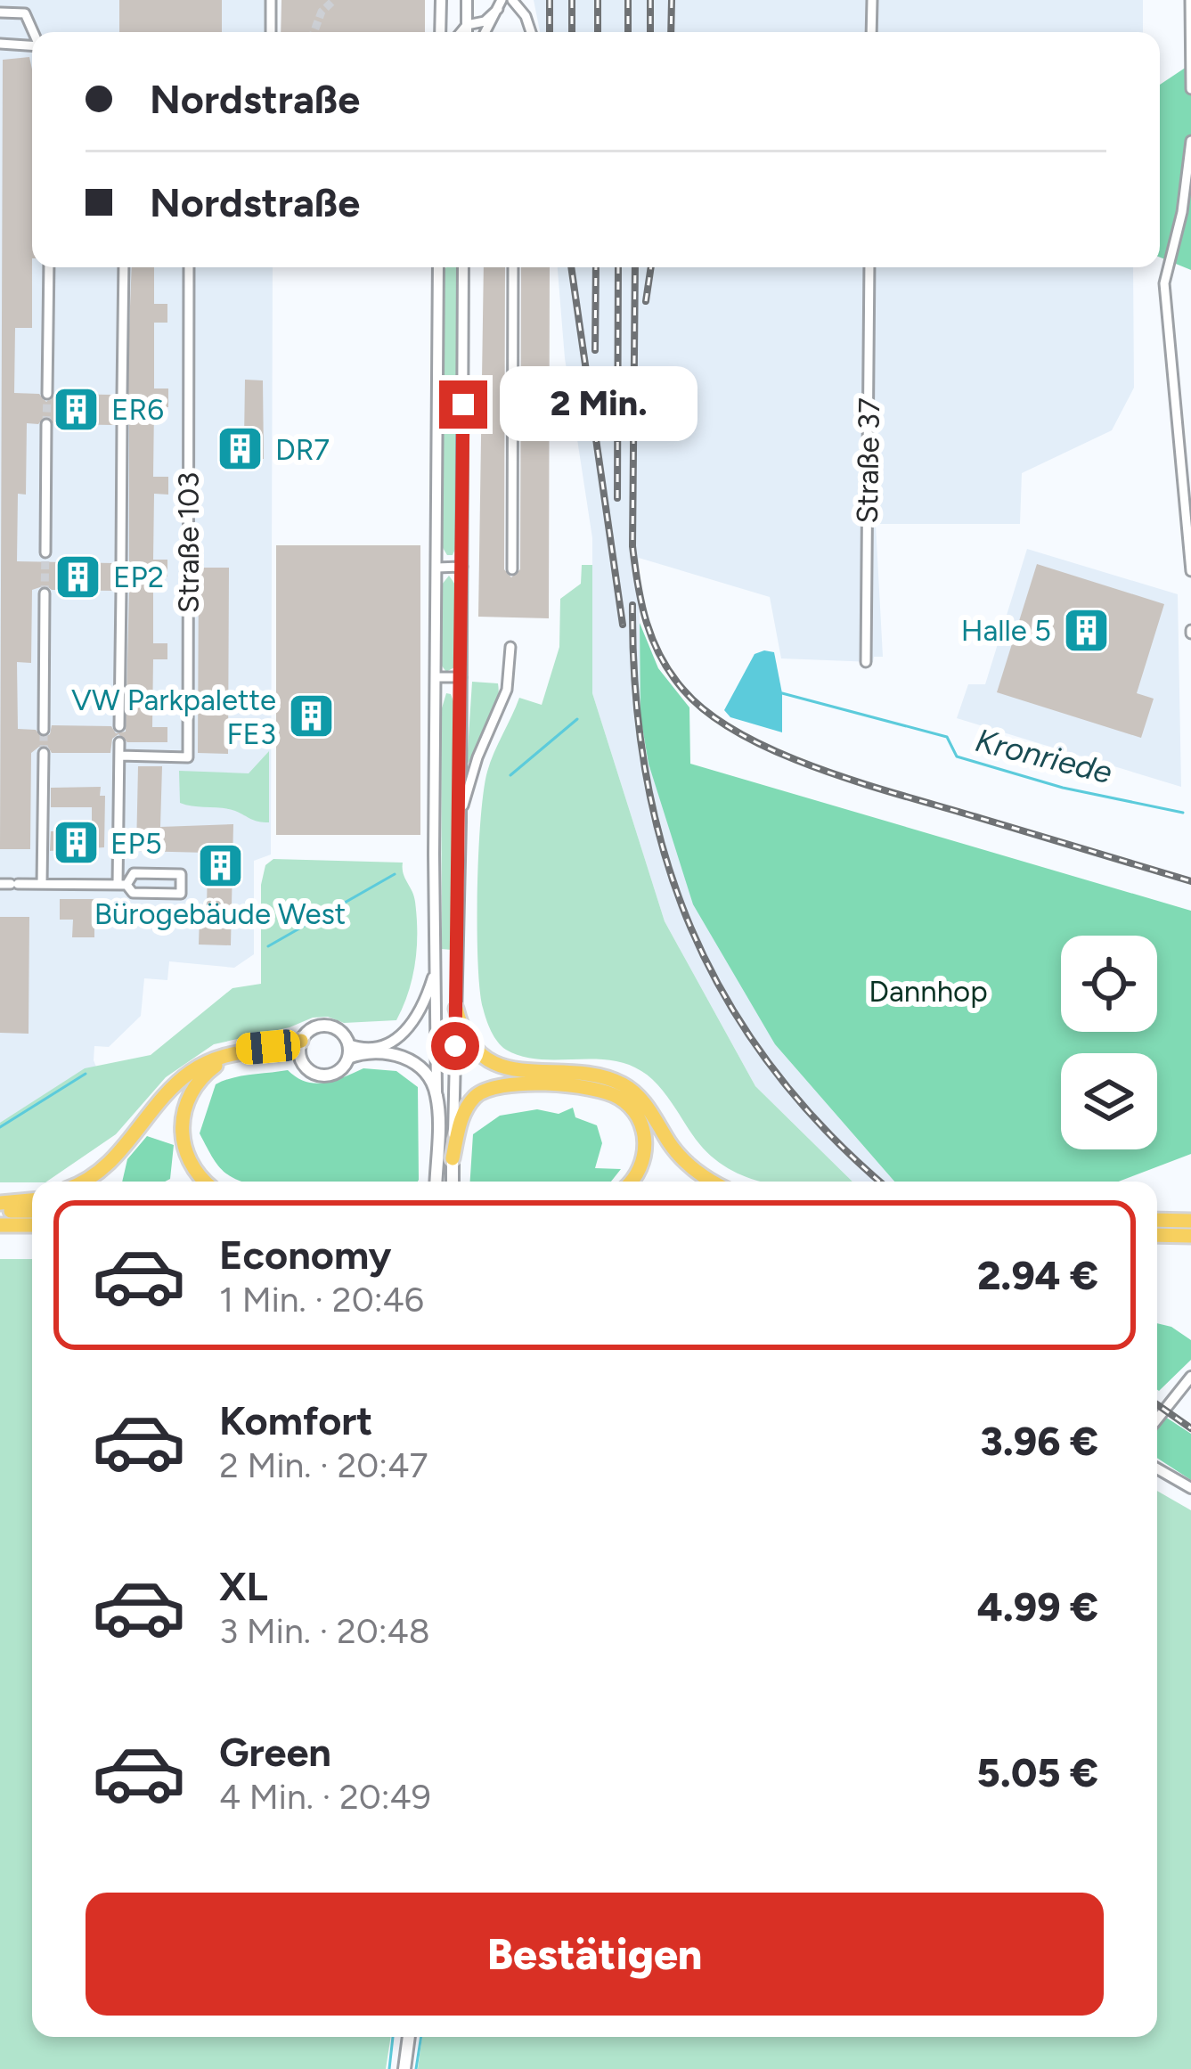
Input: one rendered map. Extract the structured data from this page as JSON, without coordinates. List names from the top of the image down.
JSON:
{
  "streets": {
    "street": ["Straße 37", "Straße 103"]
  },
  "water": ["Kronriede"],
  "parks": ["Dannhop"],
  "places": {
    "building": [
      "ER6",
      "DR7",
      "EP2",
      "Halle 5",
      "VW Parkpalette FE3",
      "EP5",
      "Bürogebäude West"
    ]
  },
  "page": {
    "banner": ["Nordstraße", "Nordstraße"],
    "bubble": "2 Min.",
    "list": [
      {
        "name": "Economy",
        "note": "1 Min. · 20:46",
        "value": "2.94 €"
      },
      {
        "name": "Komfort",
        "note": "2 Min. · 20:47",
        "value": "3.96 €"
      },
      {
        "name": "XL",
        "note": "3 Min. · 20:48",
        "value": "4.99 €"
      },
      {
        "name": "Green",
        "note": "4 Min. · 20:49",
        "value": "5.05 €"
      }
    ],
    "buttons": "Bestätigen"
  }
}
